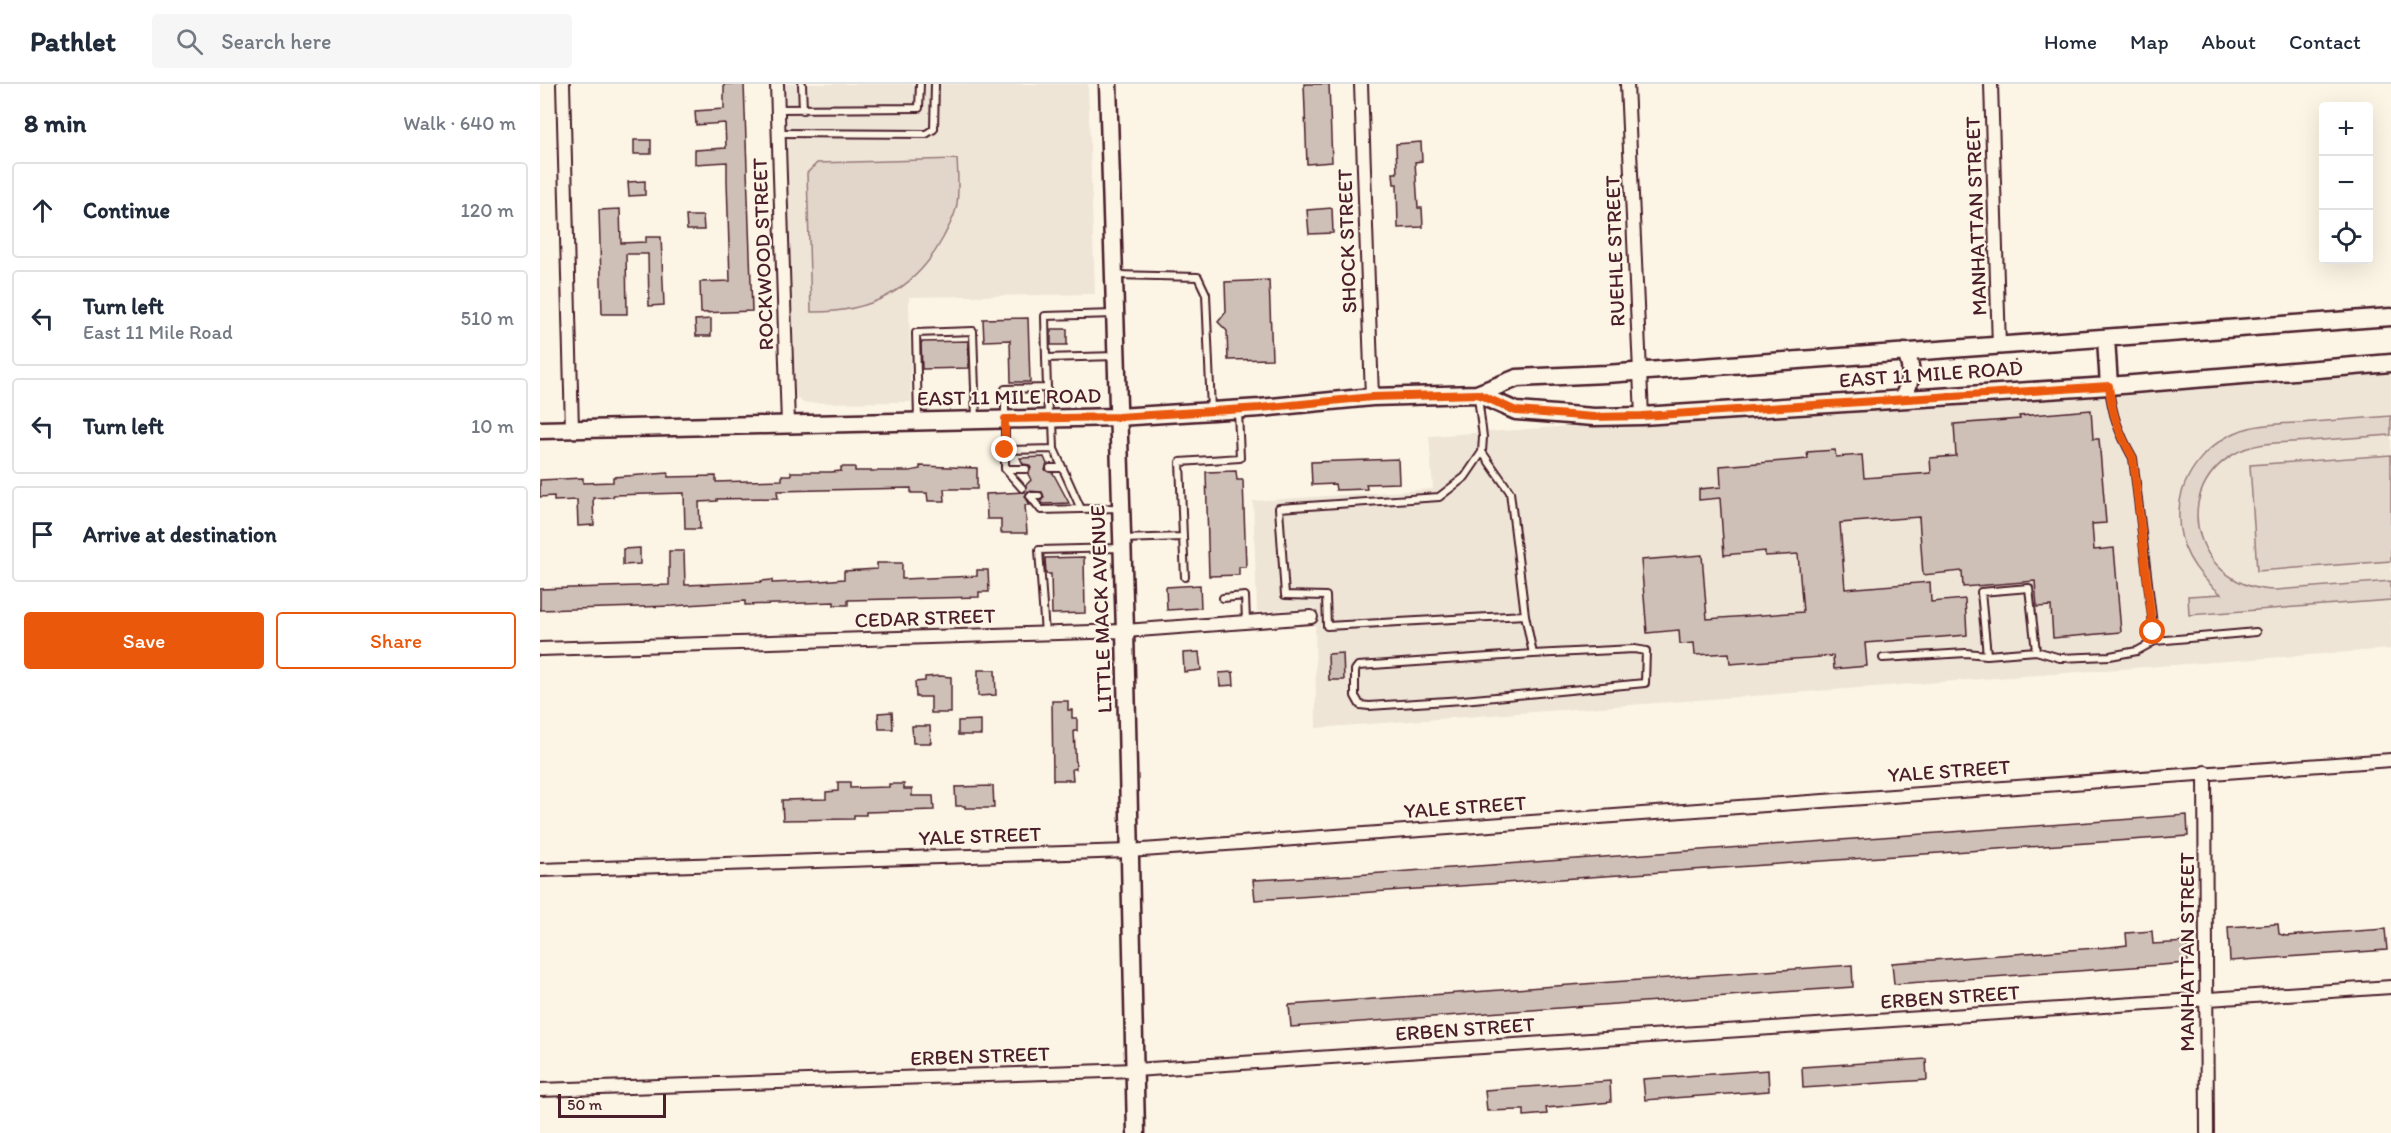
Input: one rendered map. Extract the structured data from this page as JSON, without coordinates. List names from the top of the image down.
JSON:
{
  "streets": {
    "main road": ["EAST 11 MILE ROAD", "LITTLE MACK AVENUE"],
    "street": [
      "MANHATTAN STREET",
      "SHOCK STREET",
      "RUEHLE STREET",
      "ROCKWOOD STREET",
      "CEDAR STREET",
      "YALE STREET",
      "ERBEN STREET"
    ]
  },
  "crossings": [
    ["MANHATTAN STREET", "EAST 11 MILE ROAD"],
    ["MANHATTAN STREET", "YALE STREET"],
    ["MANHATTAN STREET", "ERBEN STREET"],
    ["SHOCK STREET", "EAST 11 MILE ROAD"],
    ["RUEHLE STREET", "EAST 11 MILE ROAD"],
    ["ROCKWOOD STREET", "EAST 11 MILE ROAD"],
    ["EAST 11 MILE ROAD", "LITTLE MACK AVENUE"],
    ["LITTLE MACK AVENUE", "CEDAR STREET"],
    ["LITTLE MACK AVENUE", "YALE STREET"],
    ["LITTLE MACK AVENUE", "ERBEN STREET"]
  ],
  "scale_bar": "50 m",
  "page": {
    "header": "Pathlet",
    "search": "Search here",
    "nav": [
      "Home",
      "Map",
      "About",
      "Contact"
    ],
    "heading": ["8 min", "Walk · 640 m"],
    "map_buttons": ["+", "−"],
    "list": [
      ["Continue", "120 m"],
      ["Turn left", "East 11 Mile Road", "510 m"],
      ["Turn left", "10 m"],
      "Arrive at destination"
    ],
    "buttons": ["Save", "Share"],
    "scale": "50 m"
  }
}
